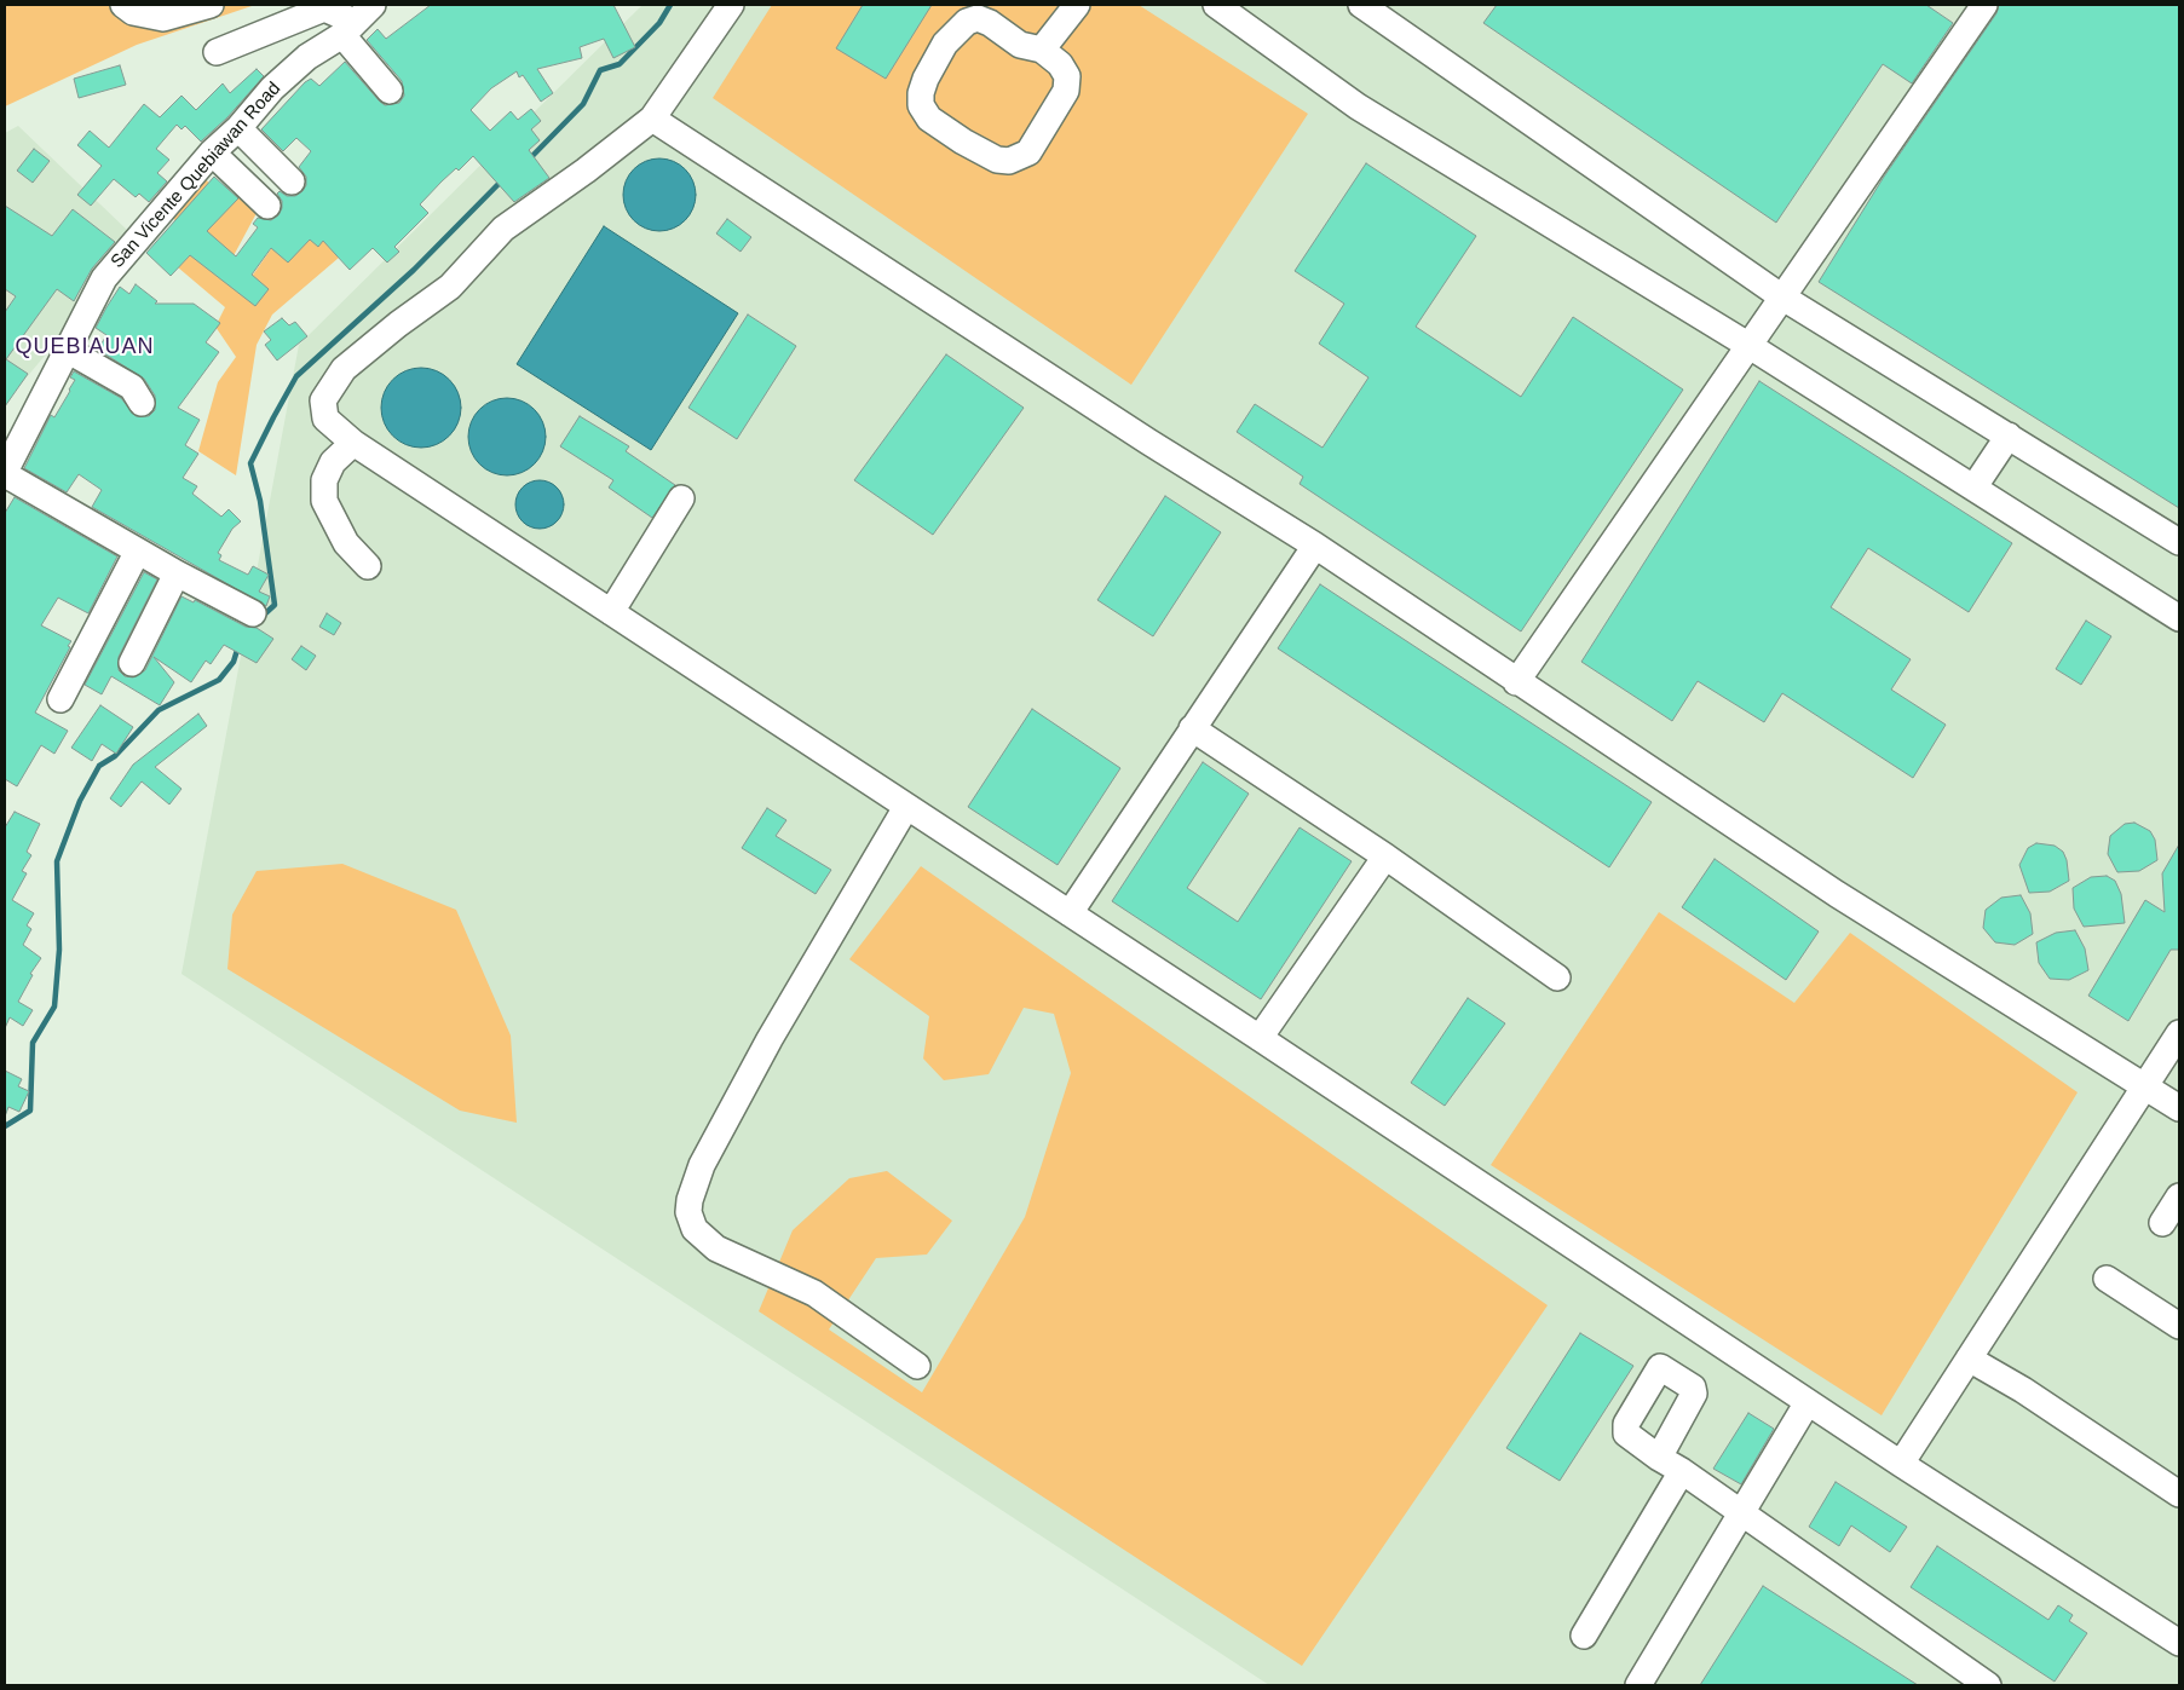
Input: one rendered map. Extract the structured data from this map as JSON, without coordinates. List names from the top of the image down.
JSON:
{
  "streets": {
    "street": ["San Vicente Quebiawan Road"]
  },
  "districts": ["QUEBIAUAN"]
}
